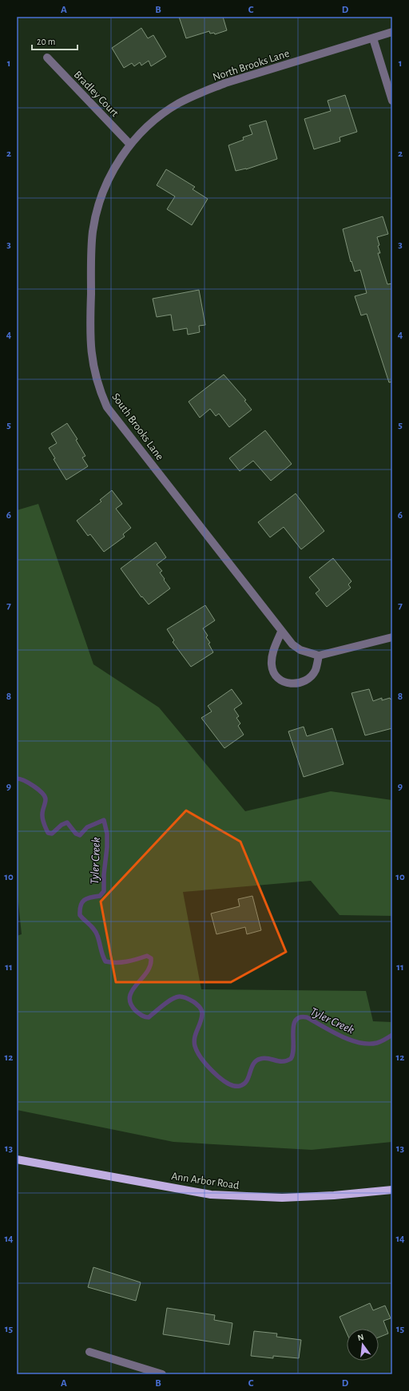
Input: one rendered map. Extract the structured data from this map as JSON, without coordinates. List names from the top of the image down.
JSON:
{
  "streets": {
    "main road": ["Ann Arbor Road"],
    "street": ["North Brooks Lane", "Bradley Court", "South Brooks Lane"]
  },
  "crossings": [
    ["North Brooks Lane", "Bradley Court"],
    ["North Brooks Lane", "South Brooks Lane"],
    ["Bradley Court", "South Brooks Lane"]
  ],
  "water": ["Tyler Creek"],
  "scale_bar": "20 m",
  "north": "top",
  "grid": {
    "columns": [
      "A",
      "B",
      "C",
      "D"
    ],
    "rows": [
      "1",
      "2",
      "3",
      "4",
      "5",
      "6",
      "7",
      "8",
      "9",
      "10",
      "11",
      "12",
      "13",
      "14",
      "15"
    ]
  }
}
